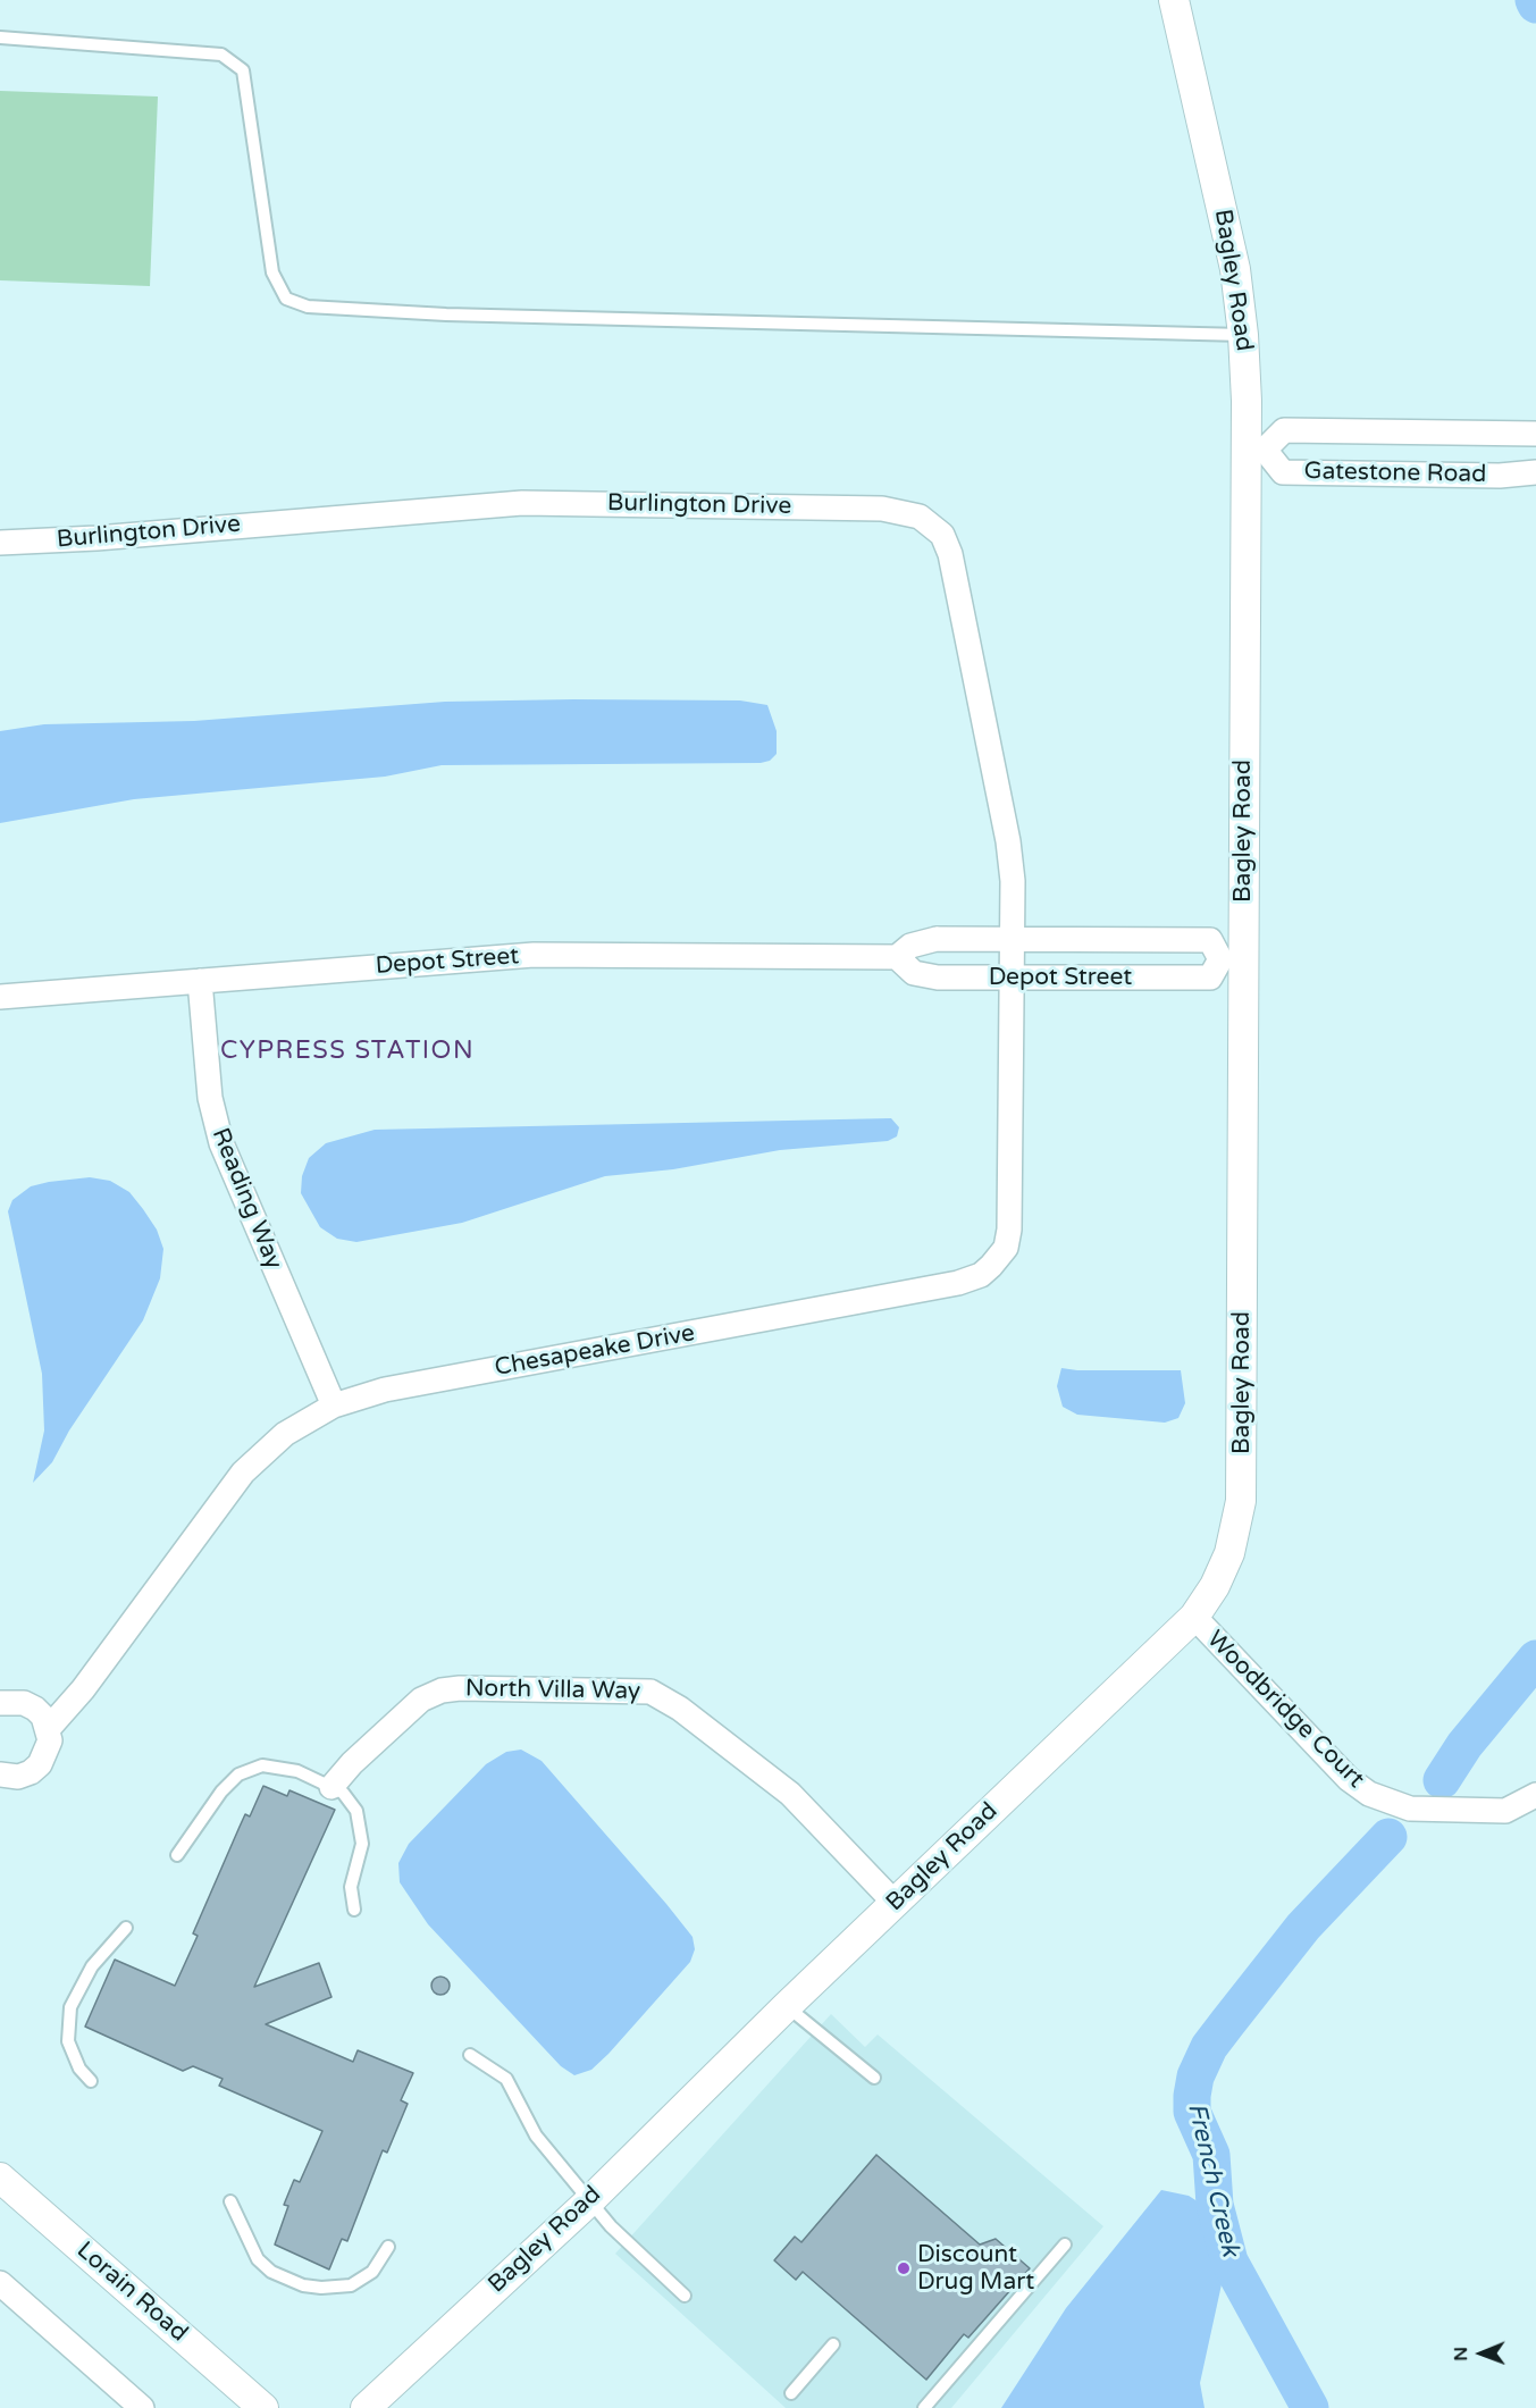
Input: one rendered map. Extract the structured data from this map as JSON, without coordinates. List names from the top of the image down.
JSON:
{
  "streets": {
    "street": [
      "Bagley Road",
      "Gatestone Road",
      "Burlington Drive",
      "Depot Street",
      "Reading Way",
      "Chesapeake Drive",
      "North Villa Way",
      "Woodbridge Court",
      "Lorain Road"
    ]
  },
  "crossings": [
    ["Bagley Road", "Gatestone Road"],
    ["Bagley Road", "Depot Street"],
    ["Bagley Road", "North Villa Way"],
    ["Bagley Road", "Woodbridge Court"],
    ["Burlington Drive", "Depot Street"],
    ["Burlington Drive", "Chesapeake Drive"],
    ["Depot Street", "Reading Way"],
    ["Depot Street", "Chesapeake Drive"],
    ["Reading Way", "Chesapeake Drive"]
  ],
  "districts": ["CYPRESS STATION"],
  "water": ["French Creek"],
  "places": ["Discount Drug Mart"],
  "north": "left"
}
